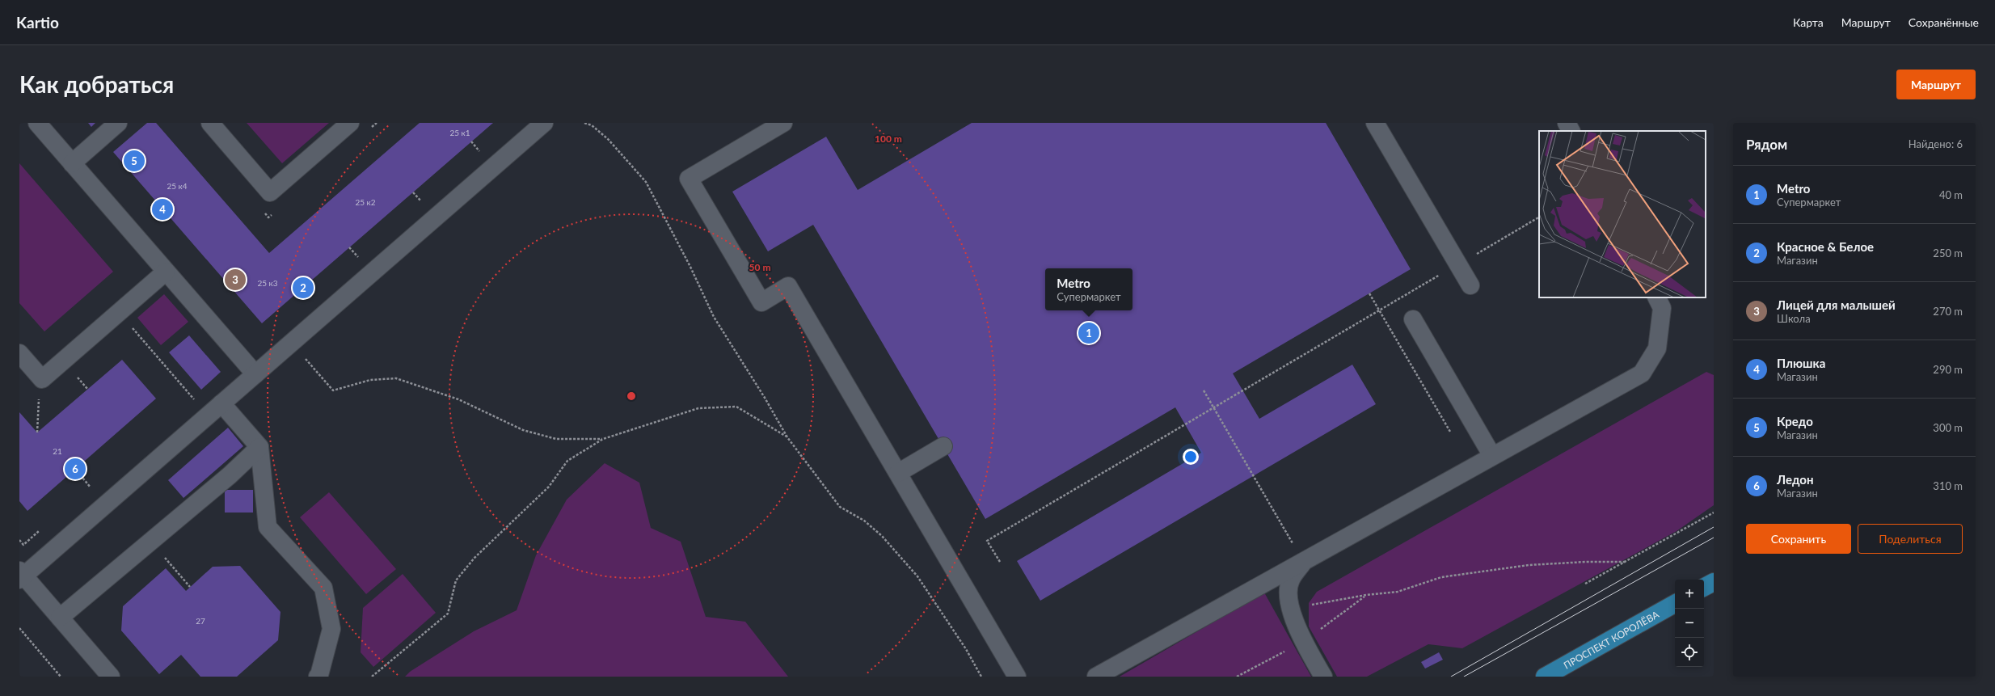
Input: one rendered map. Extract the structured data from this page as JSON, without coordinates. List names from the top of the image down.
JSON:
{
  "streets": {
    "main road": ["ПРОСПЕКТ КОРОЛЁВА"]
  },
  "house_numbers": [
    "25 к1",
    "25 к4",
    "25 к2",
    "25 к3",
    "21",
    "27"
  ],
  "page": {
    "header": "Kartio",
    "nav": ["Карта", "Маршрут", "Сохранённые"],
    "buttons": [
      "Маршрут",
      ["Сохранить", "Поделиться"]
    ],
    "title": "Как добраться",
    "heading": ["Рядом", "Найдено: 6"],
    "pins": [
      "5",
      "4",
      "3",
      "2",
      "1",
      "6"
    ],
    "list": [
      {
        "mark": "1",
        "name": "Metro",
        "note": "Супермаркет",
        "value": "40 m"
      },
      {
        "mark": "2",
        "name": "Красное & Белое",
        "note": "Магазин",
        "value": "250 m"
      },
      {
        "mark": "3",
        "name": "Лицей для малышей",
        "note": "Школа",
        "value": "270 m"
      },
      {
        "mark": "4",
        "name": "Плюшка",
        "note": "Магазин",
        "value": "290 m"
      },
      {
        "mark": "5",
        "name": "Кредо",
        "note": "Магазин",
        "value": "300 m"
      },
      {
        "mark": "6",
        "name": "Ледон",
        "note": "Магазин",
        "value": "310 m"
      }
    ],
    "popup": ["Metro", "Супермаркет"],
    "map_buttons": ["+", "−"]
  },
  "rings": ["100 m", "50 m"]
}
